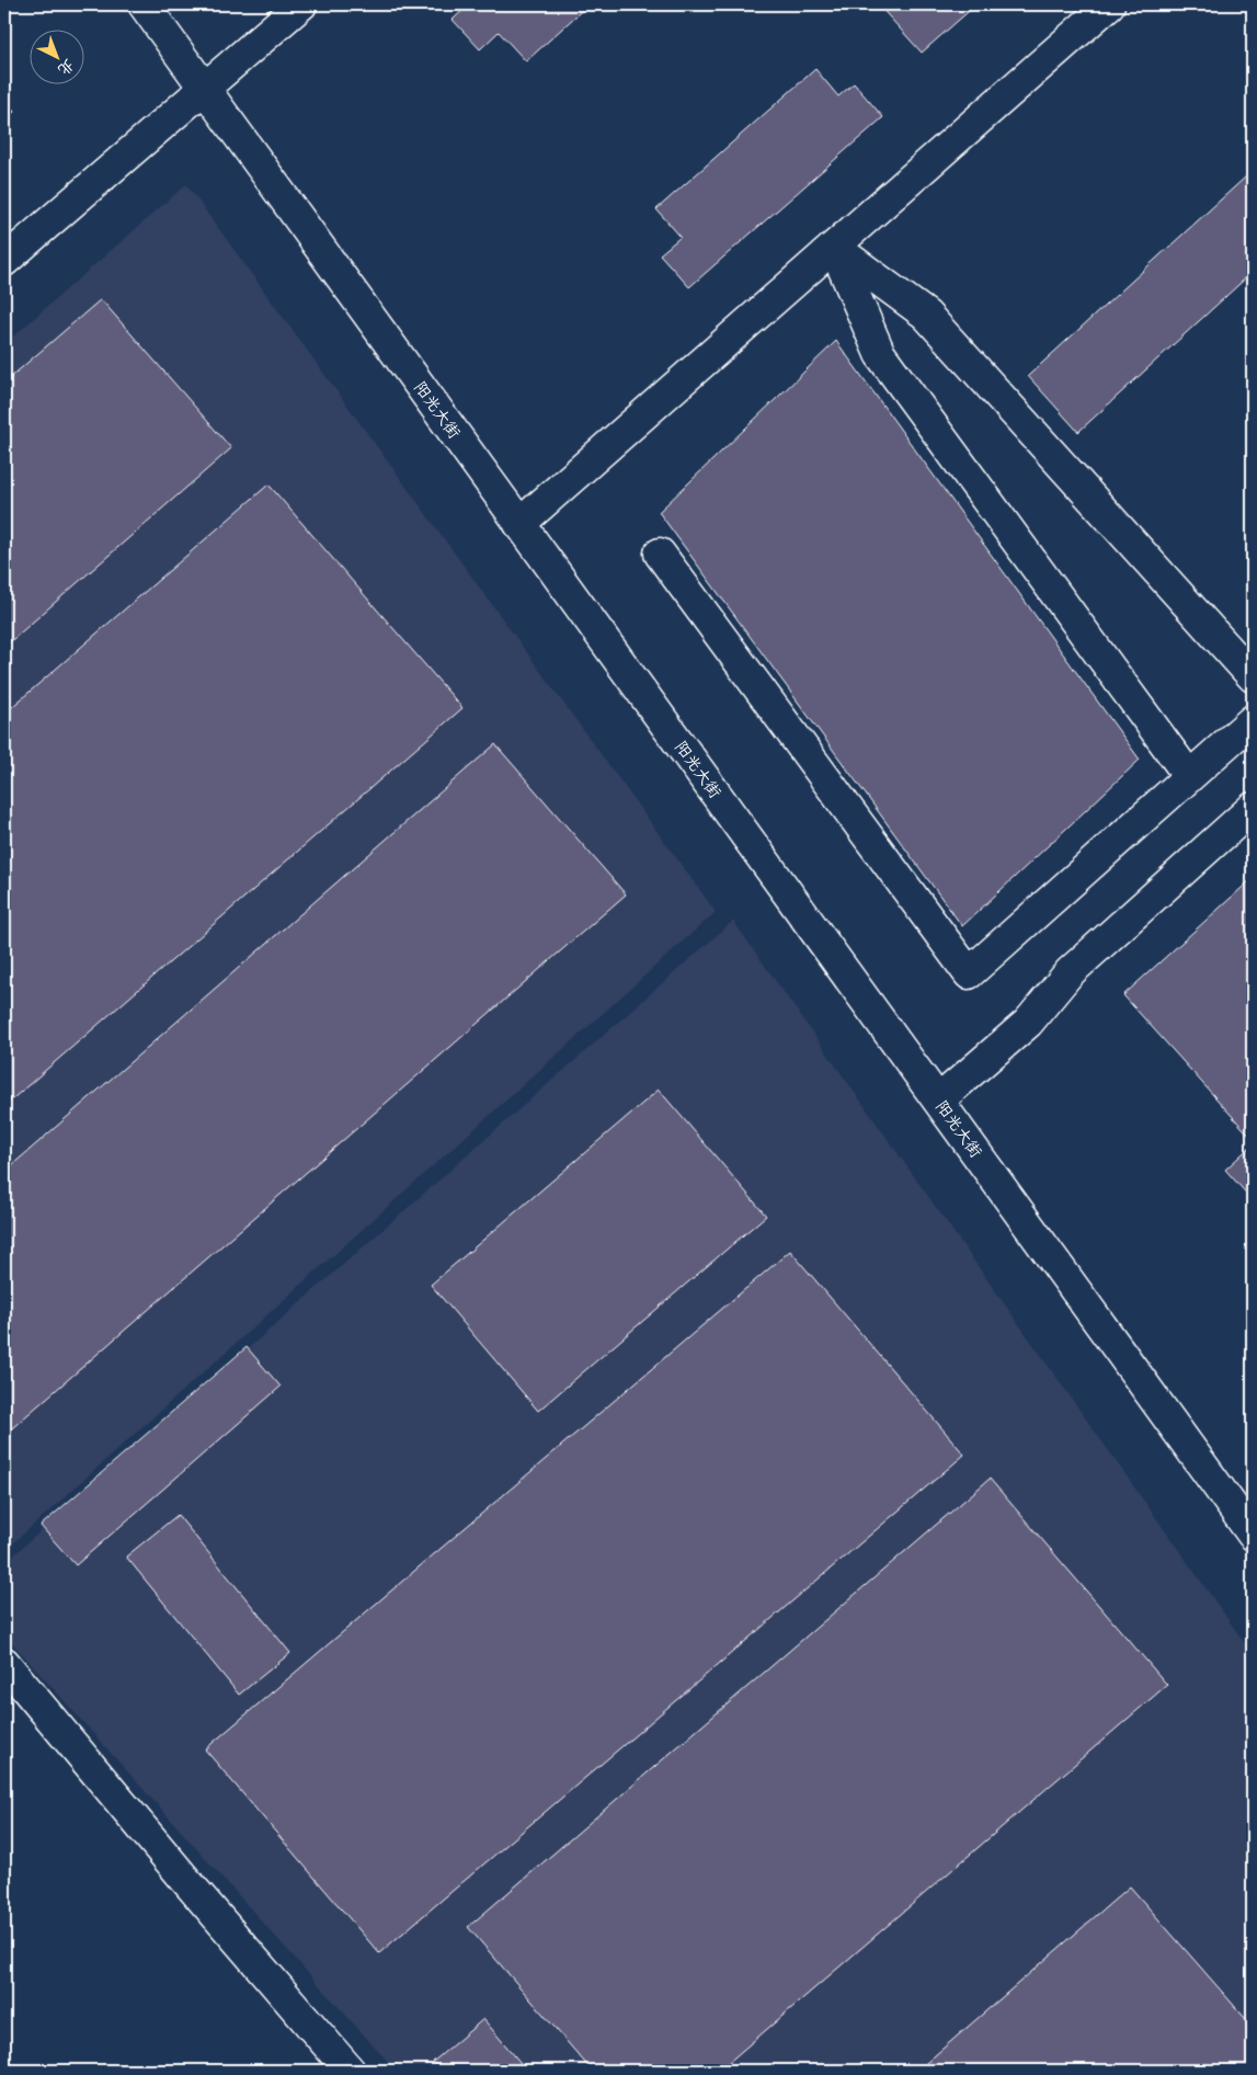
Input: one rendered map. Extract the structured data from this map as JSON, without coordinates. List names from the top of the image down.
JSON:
{
  "streets": {
    "street": ["阳光大街"]
  },
  "north": "bottom right"
}
